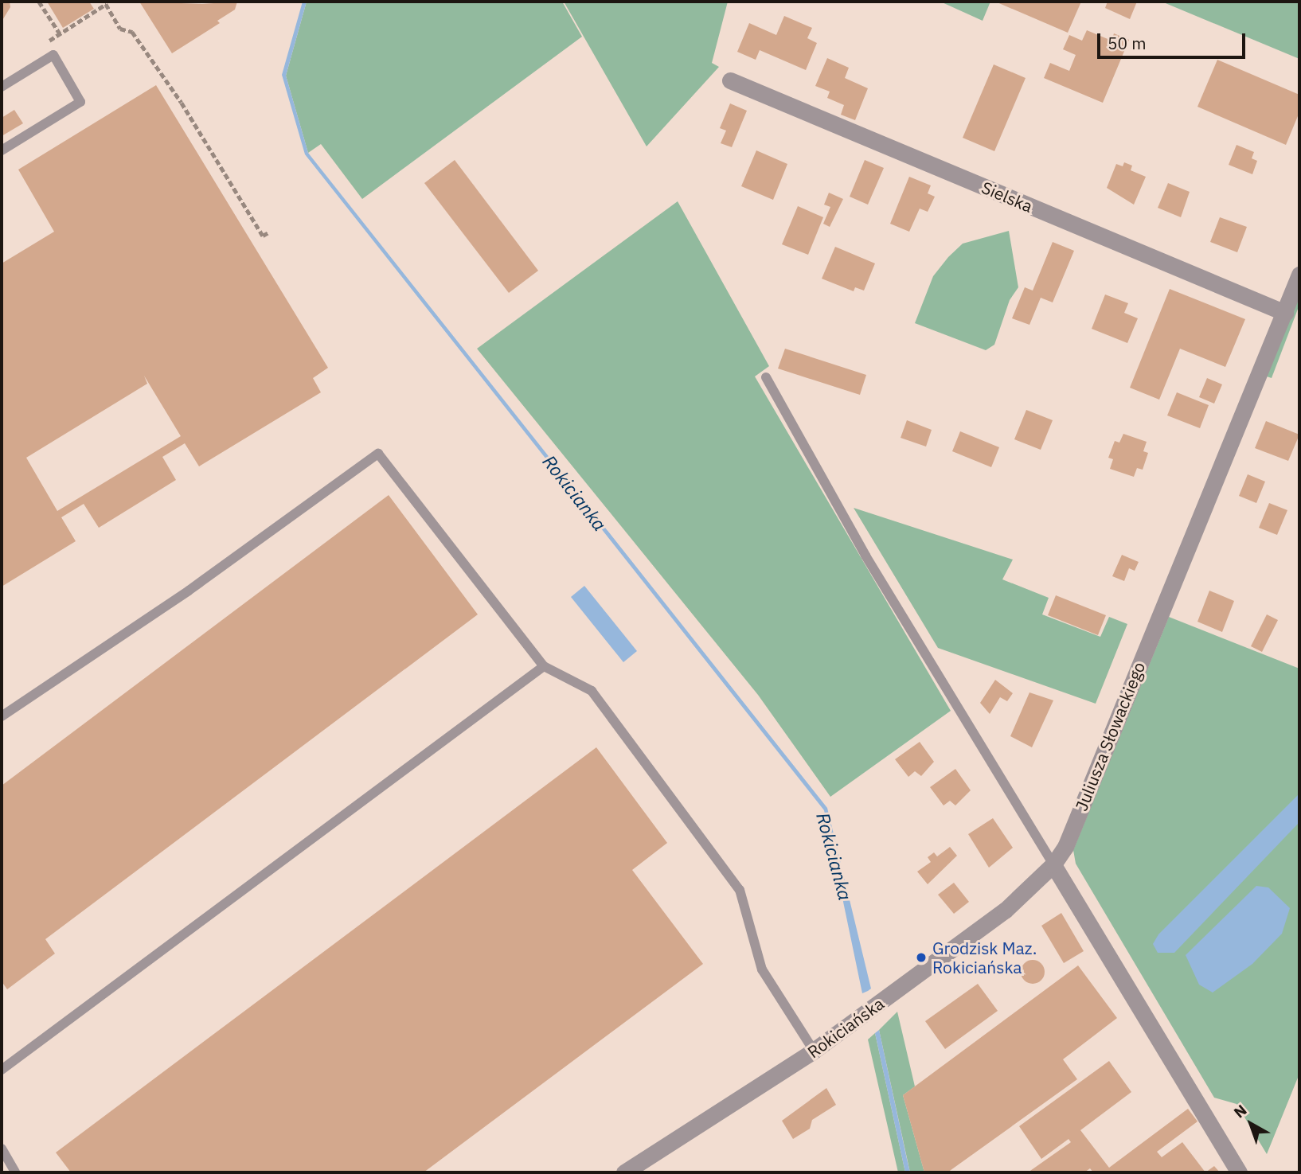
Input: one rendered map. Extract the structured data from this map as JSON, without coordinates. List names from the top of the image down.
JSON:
{
  "streets": {
    "street": ["Sielska", "Juliusza Słowackiego", "Rokiciańska"]
  },
  "crossings": [
    ["Sielska", "Juliusza Słowackiego"],
    ["Juliusza Słowackiego", "Rokiciańska"]
  ],
  "water": ["Rokicianka"],
  "places": ["Grodzisk Maz. Rokiciańska"],
  "scale_bar": "50 m",
  "north": "top left"
}
